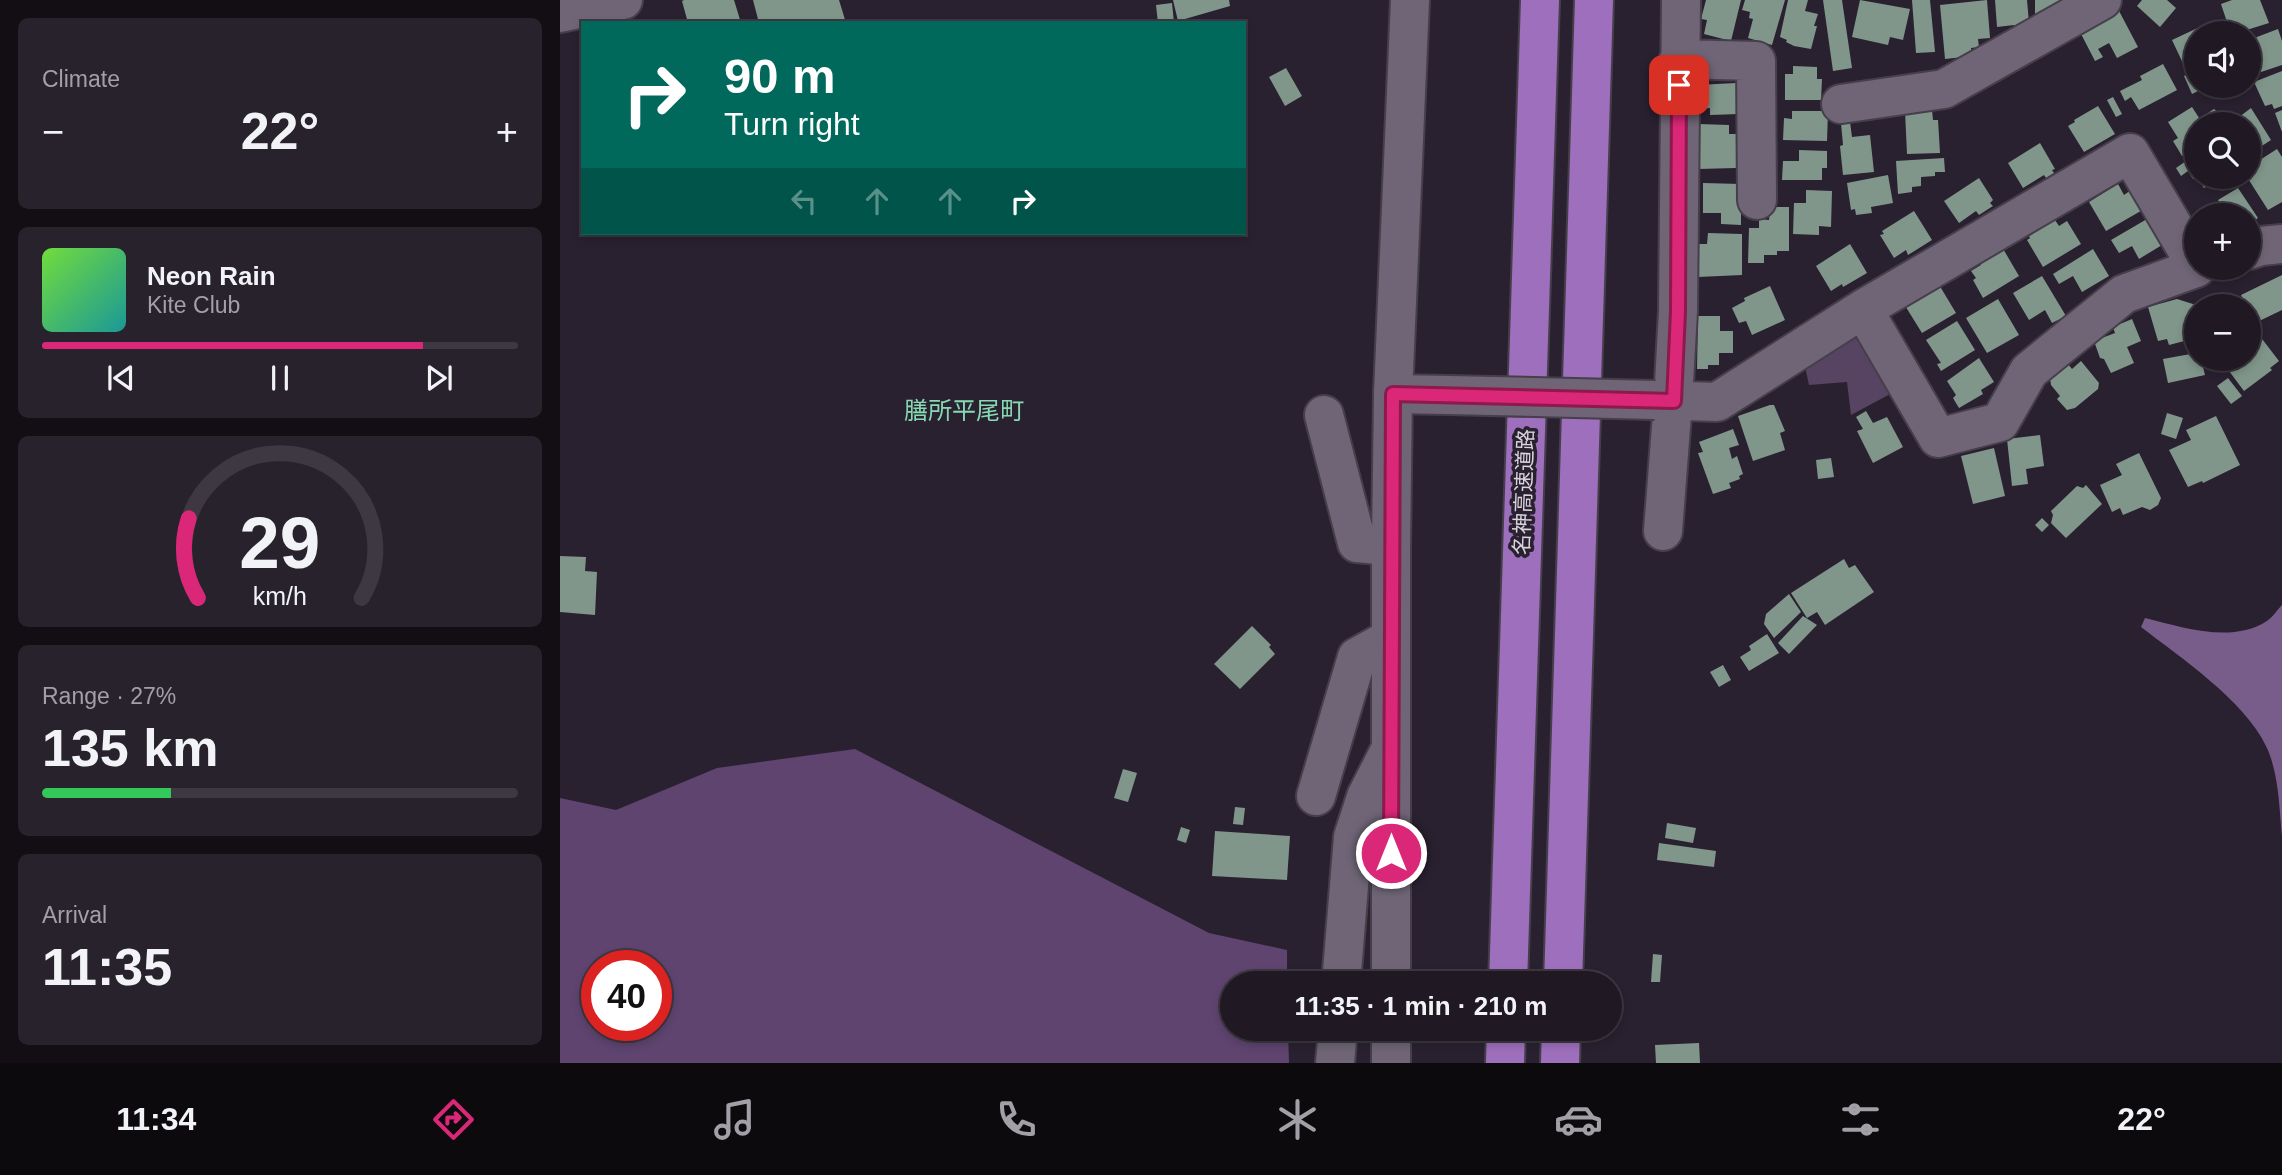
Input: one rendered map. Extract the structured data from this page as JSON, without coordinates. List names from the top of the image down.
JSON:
{
  "streets": {
    "highway": ["名神高速道路"]
  },
  "districts": ["膳所平尾町"],
  "page": {
    "tile": [
      "Climate",
      ["Range · 27%", "135 km"],
      ["Arrival", "11:35"]
    ],
    "map_buttons": ["+", "−"],
    "turn": ["90 m", "Turn right"],
    "heat": ["−", "22°", "+"],
    "song": ["Neon Rain", "Kite Club"],
    "limit": "40",
    "trip": "11:35 · 1 min · 210 m",
    "tabs": ["11:34", "22°"],
    "gauge": ["29", "km/h"]
  }
}
